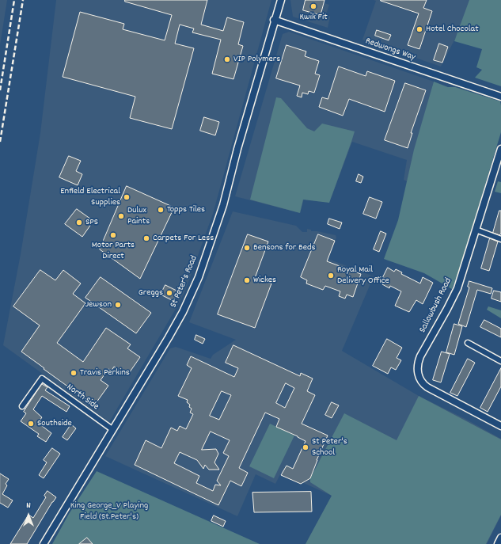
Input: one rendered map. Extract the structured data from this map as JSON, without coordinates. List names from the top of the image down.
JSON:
{
  "streets": {
    "street": [
      "Redwongs Way",
      "St Peter's Road",
      "Sallowbush Road",
      "North Side"
    ]
  },
  "crossings": [
    ["Redwongs Way", "St Peter's Road"],
    ["St Peter's Road", "North Side"]
  ],
  "parks": ["King George_V Playing Field (St.Peter's)"],
  "places": [
    "Kwik Fit",
    "Hotel Chocolat",
    "VIP Polymers",
    "Enfield Electrical Supplies",
    "Topps Tiles",
    "Dulux Paints",
    "SPS",
    "Motor Parts Direct",
    "Carpets For Less",
    "Bensons for Beds",
    "Royal Mail Delivery Office",
    "Wickes",
    "Greggs",
    "Jewson",
    "Travis Perkins",
    "Southside",
    "St Peter's School"
  ],
  "north": "top"
}
